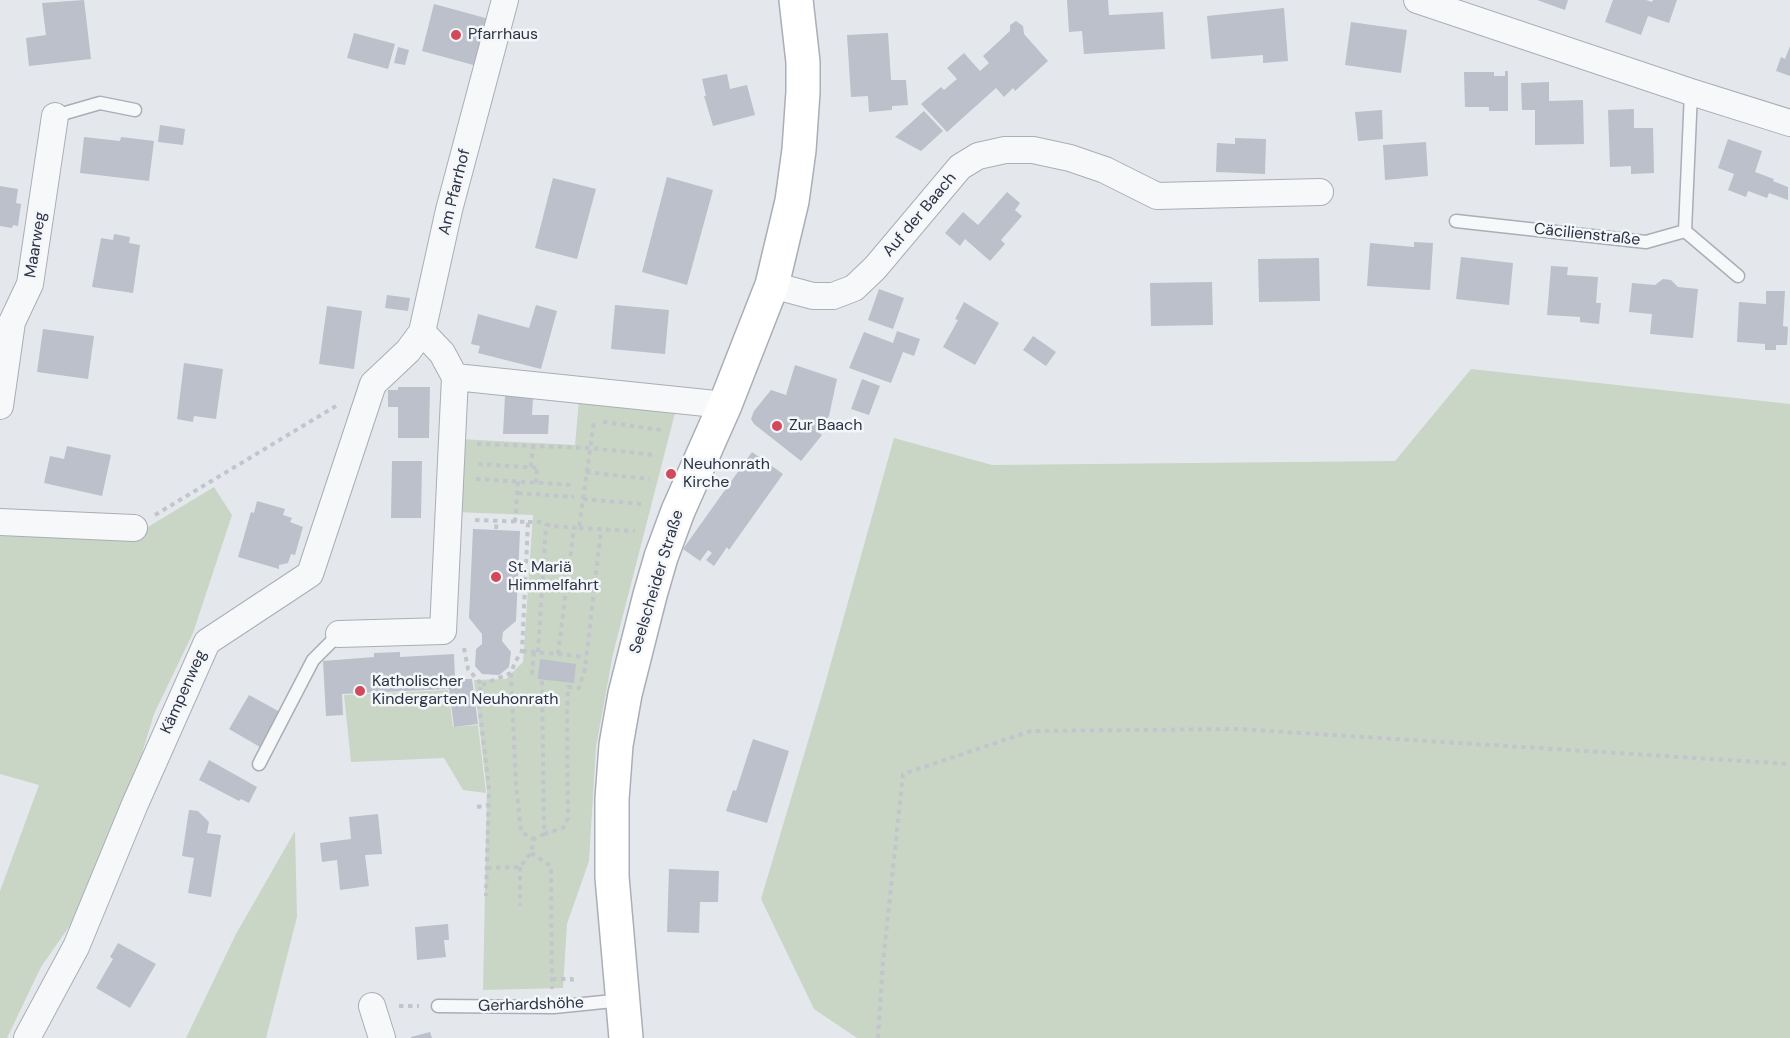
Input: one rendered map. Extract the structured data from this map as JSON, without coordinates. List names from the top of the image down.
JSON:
{
  "streets": {
    "street": [
      "Am Pfarrhof",
      "Auf der Baach",
      "Maarweg",
      "Seelscheider Straße",
      "Kämpenweg"
    ],
    "lane": ["Cäcilienstraße", "Gerhardshöhe"]
  },
  "crossings": [
    ["Am Pfarrhof", "Kämpenweg"],
    ["Auf der Baach", "Seelscheider Straße"],
    ["Seelscheider Straße", "Gerhardshöhe"]
  ],
  "places": [
    "Pfarrhaus",
    "Zur Baach",
    "Neuhonrath Kirche",
    "St. Mariä Himmelfahrt",
    "Katholischer Kindergarten Neuhonrath"
  ]
}
